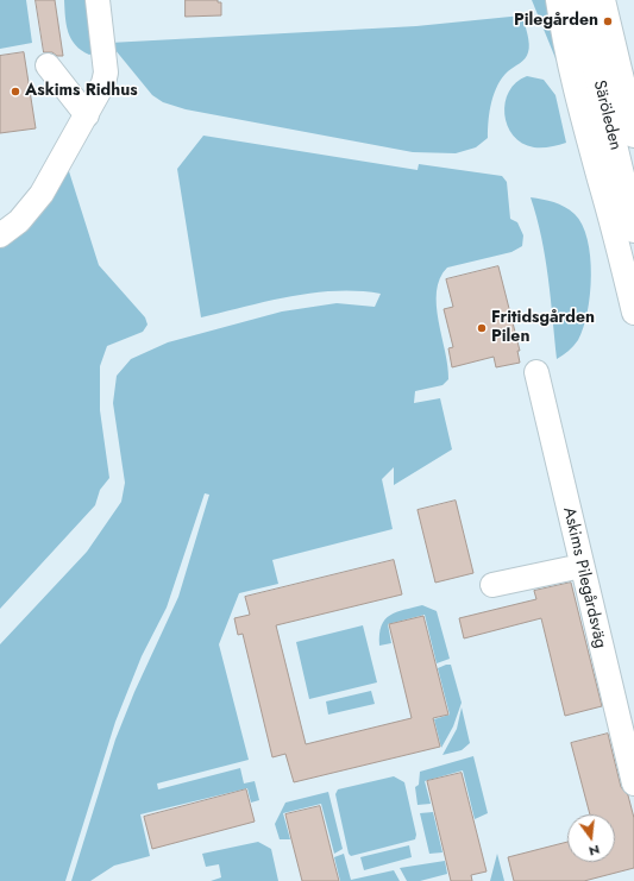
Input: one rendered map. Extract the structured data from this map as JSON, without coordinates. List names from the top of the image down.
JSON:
{
  "streets": {
    "main road": ["Säröleden"],
    "street": ["Askims Pilegårdsväg"]
  },
  "places": ["Pilegården", "Askims Ridhus", "Fritidsgården Pilen"],
  "north": "bottom"
}
